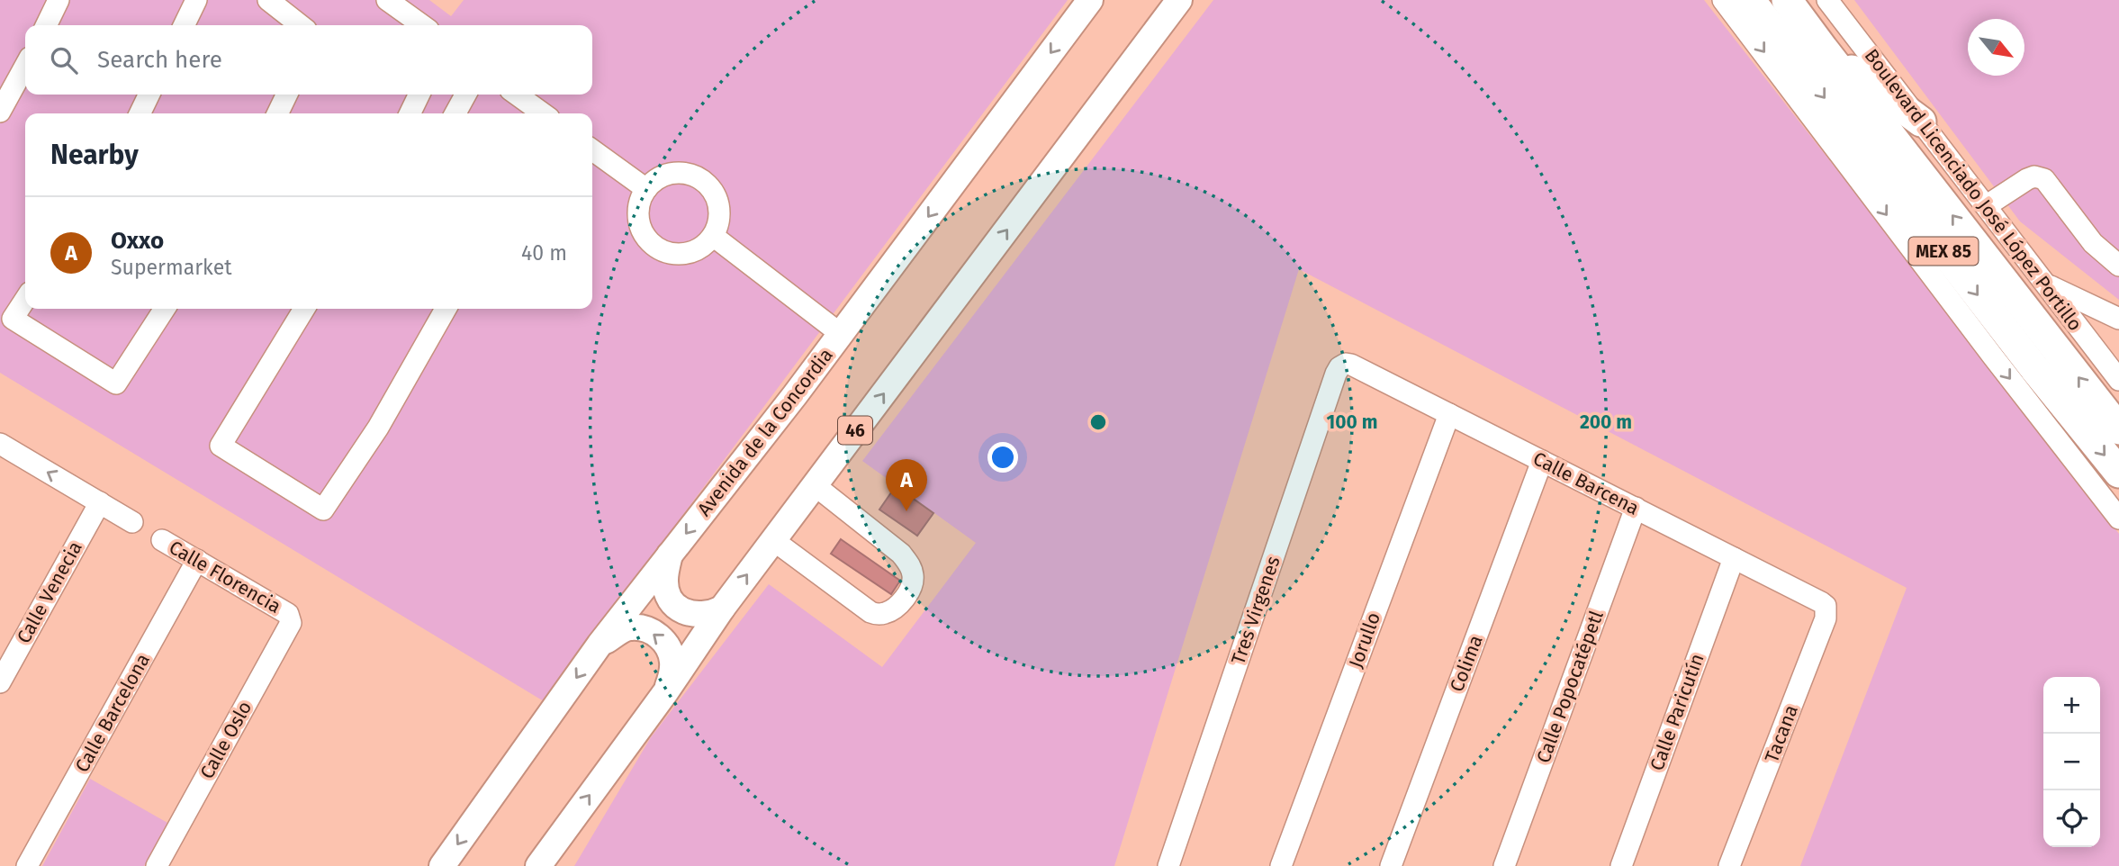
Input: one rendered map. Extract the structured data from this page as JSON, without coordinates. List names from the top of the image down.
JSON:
{
  "streets": {
    "highway": ["Boulevard Licenciado José López Portillo", "MEX 85"],
    "main road": ["46", "Avenida de la Concordia"],
    "street": [
      "Calle Barcena",
      "Calle Florencia",
      "Calle Venecia",
      "Tres Virgenes",
      "Jorullo",
      "Colima",
      "Calle Popocatépetl",
      "Calle Paricutín",
      "Calle Barcelona",
      "Tacana",
      "Calle Oslo"
    ]
  },
  "crossings": [
    ["Calle Barcena", "Tres Virgenes"],
    ["Calle Barcena", "Jorullo"],
    ["Calle Barcena", "Colima"],
    ["Calle Barcena", "Calle Popocatépetl"],
    ["Calle Barcena", "Calle Paricutín"],
    ["Calle Barcena", "Tacana"],
    ["Calle Florencia", "Calle Barcelona"],
    ["Calle Florencia", "Calle Oslo"]
  ],
  "north": "bottom right",
  "page": {
    "search": "Search here",
    "heading": "Nearby",
    "list": [
      {
        "mark": "A",
        "name": "Oxxo",
        "note": "Supermarket",
        "value": "40 m"
      }
    ],
    "pins": "A",
    "map_buttons": ["+", "−"]
  },
  "rings": ["100 m", "200 m"]
}
